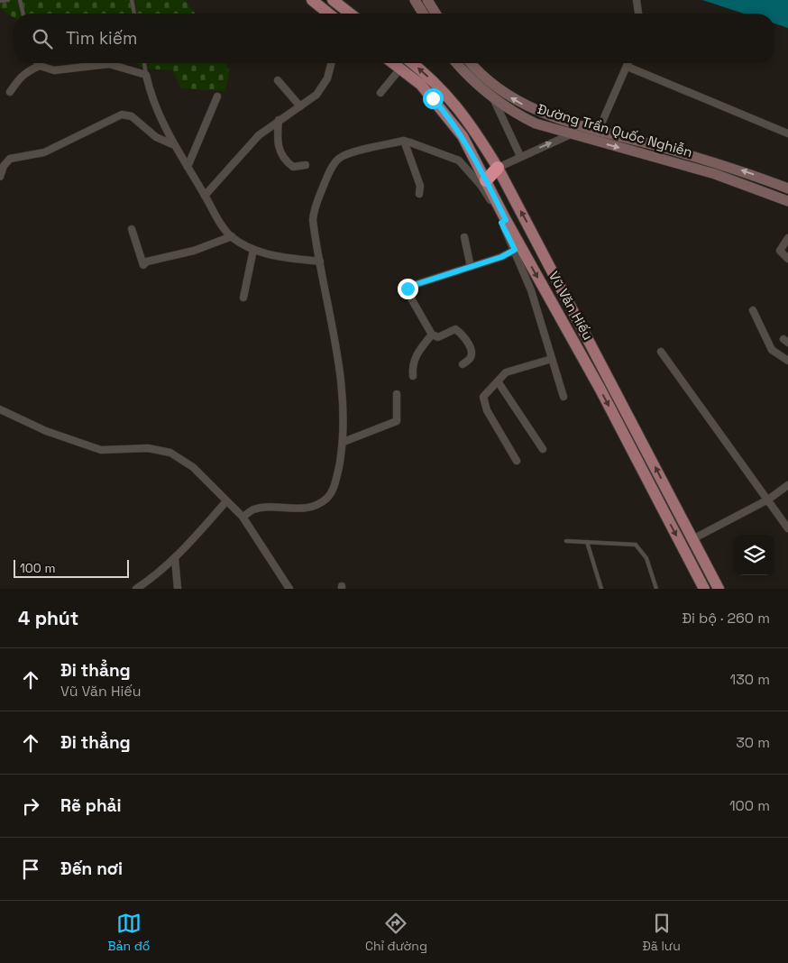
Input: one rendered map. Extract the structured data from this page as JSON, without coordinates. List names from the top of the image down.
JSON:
{
  "streets": {
    "main road": ["Đường Trần Quốc Nghiễn", "Vũ Văn Hiếu"]
  },
  "scale_bar": "100 m",
  "page": {
    "search": "Tìm kiếm",
    "scale": "100 m",
    "heading": ["4 phút", "Đi bộ · 260 m"],
    "list": [
      ["Đi thẳng", "Vũ Văn Hiếu", "130 m"],
      ["Đi thẳng", "30 m"],
      ["Rẽ phải", "100 m"],
      "Đến nơi"
    ],
    "nav": ["Bản đồ", "Chỉ đường", "Đã lưu"]
  }
}
